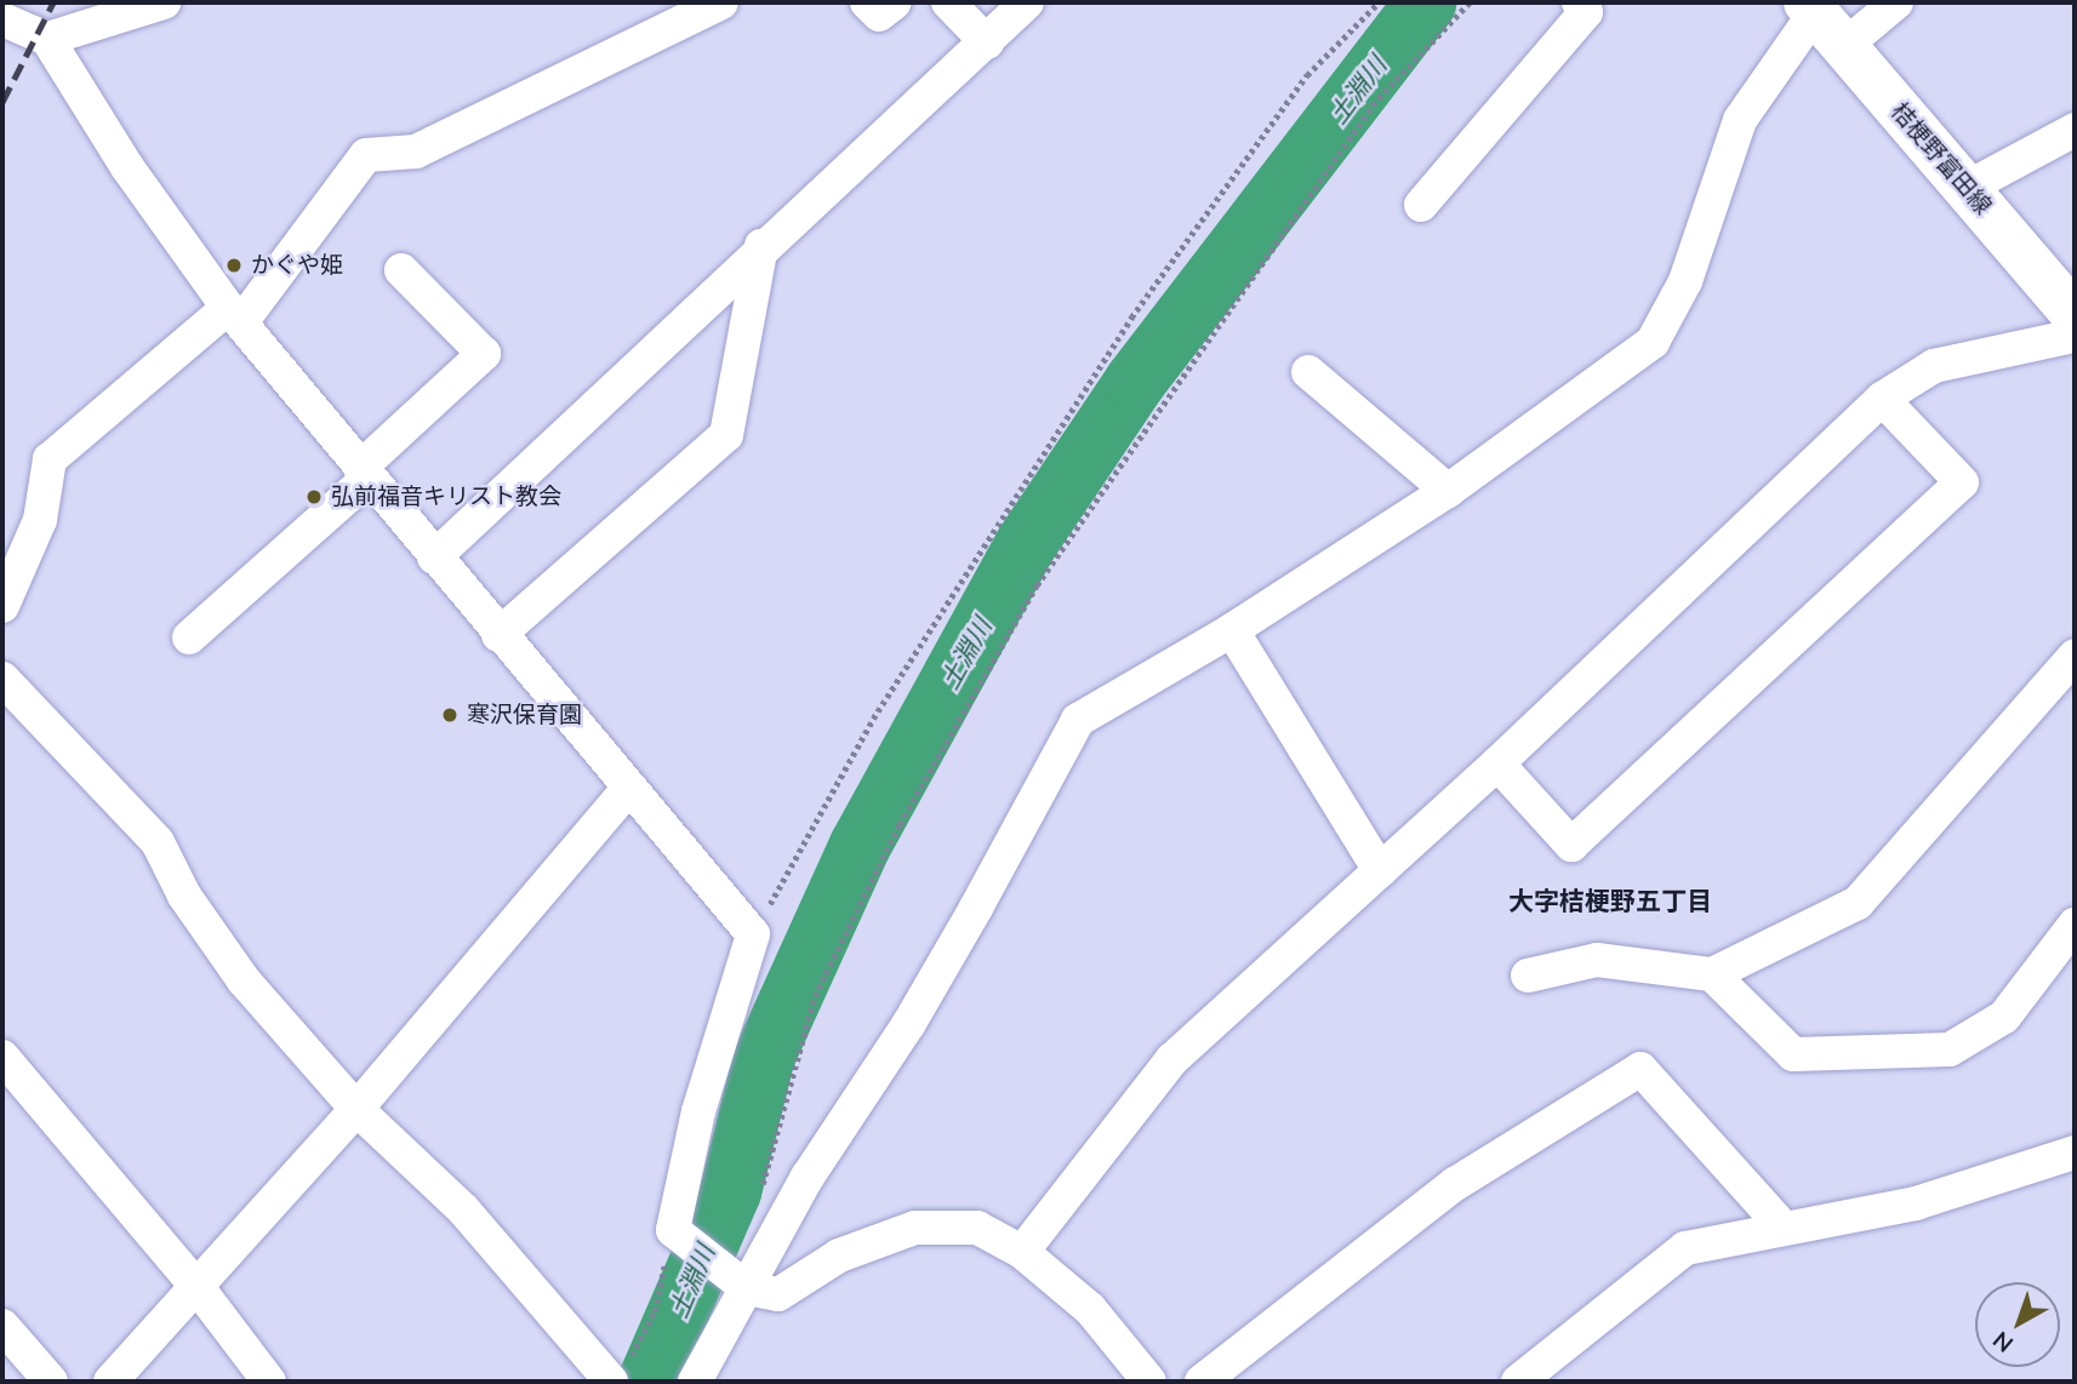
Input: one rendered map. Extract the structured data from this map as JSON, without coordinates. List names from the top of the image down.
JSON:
{
  "streets": {
    "main road": ["桔梗野富田線"]
  },
  "districts": ["大字桔梗野五丁目"],
  "water": ["土淵川"],
  "places": ["かぐや姫", "弘前福音キリスト教会", "寒沢保育園"],
  "north": "bottom left"
}
